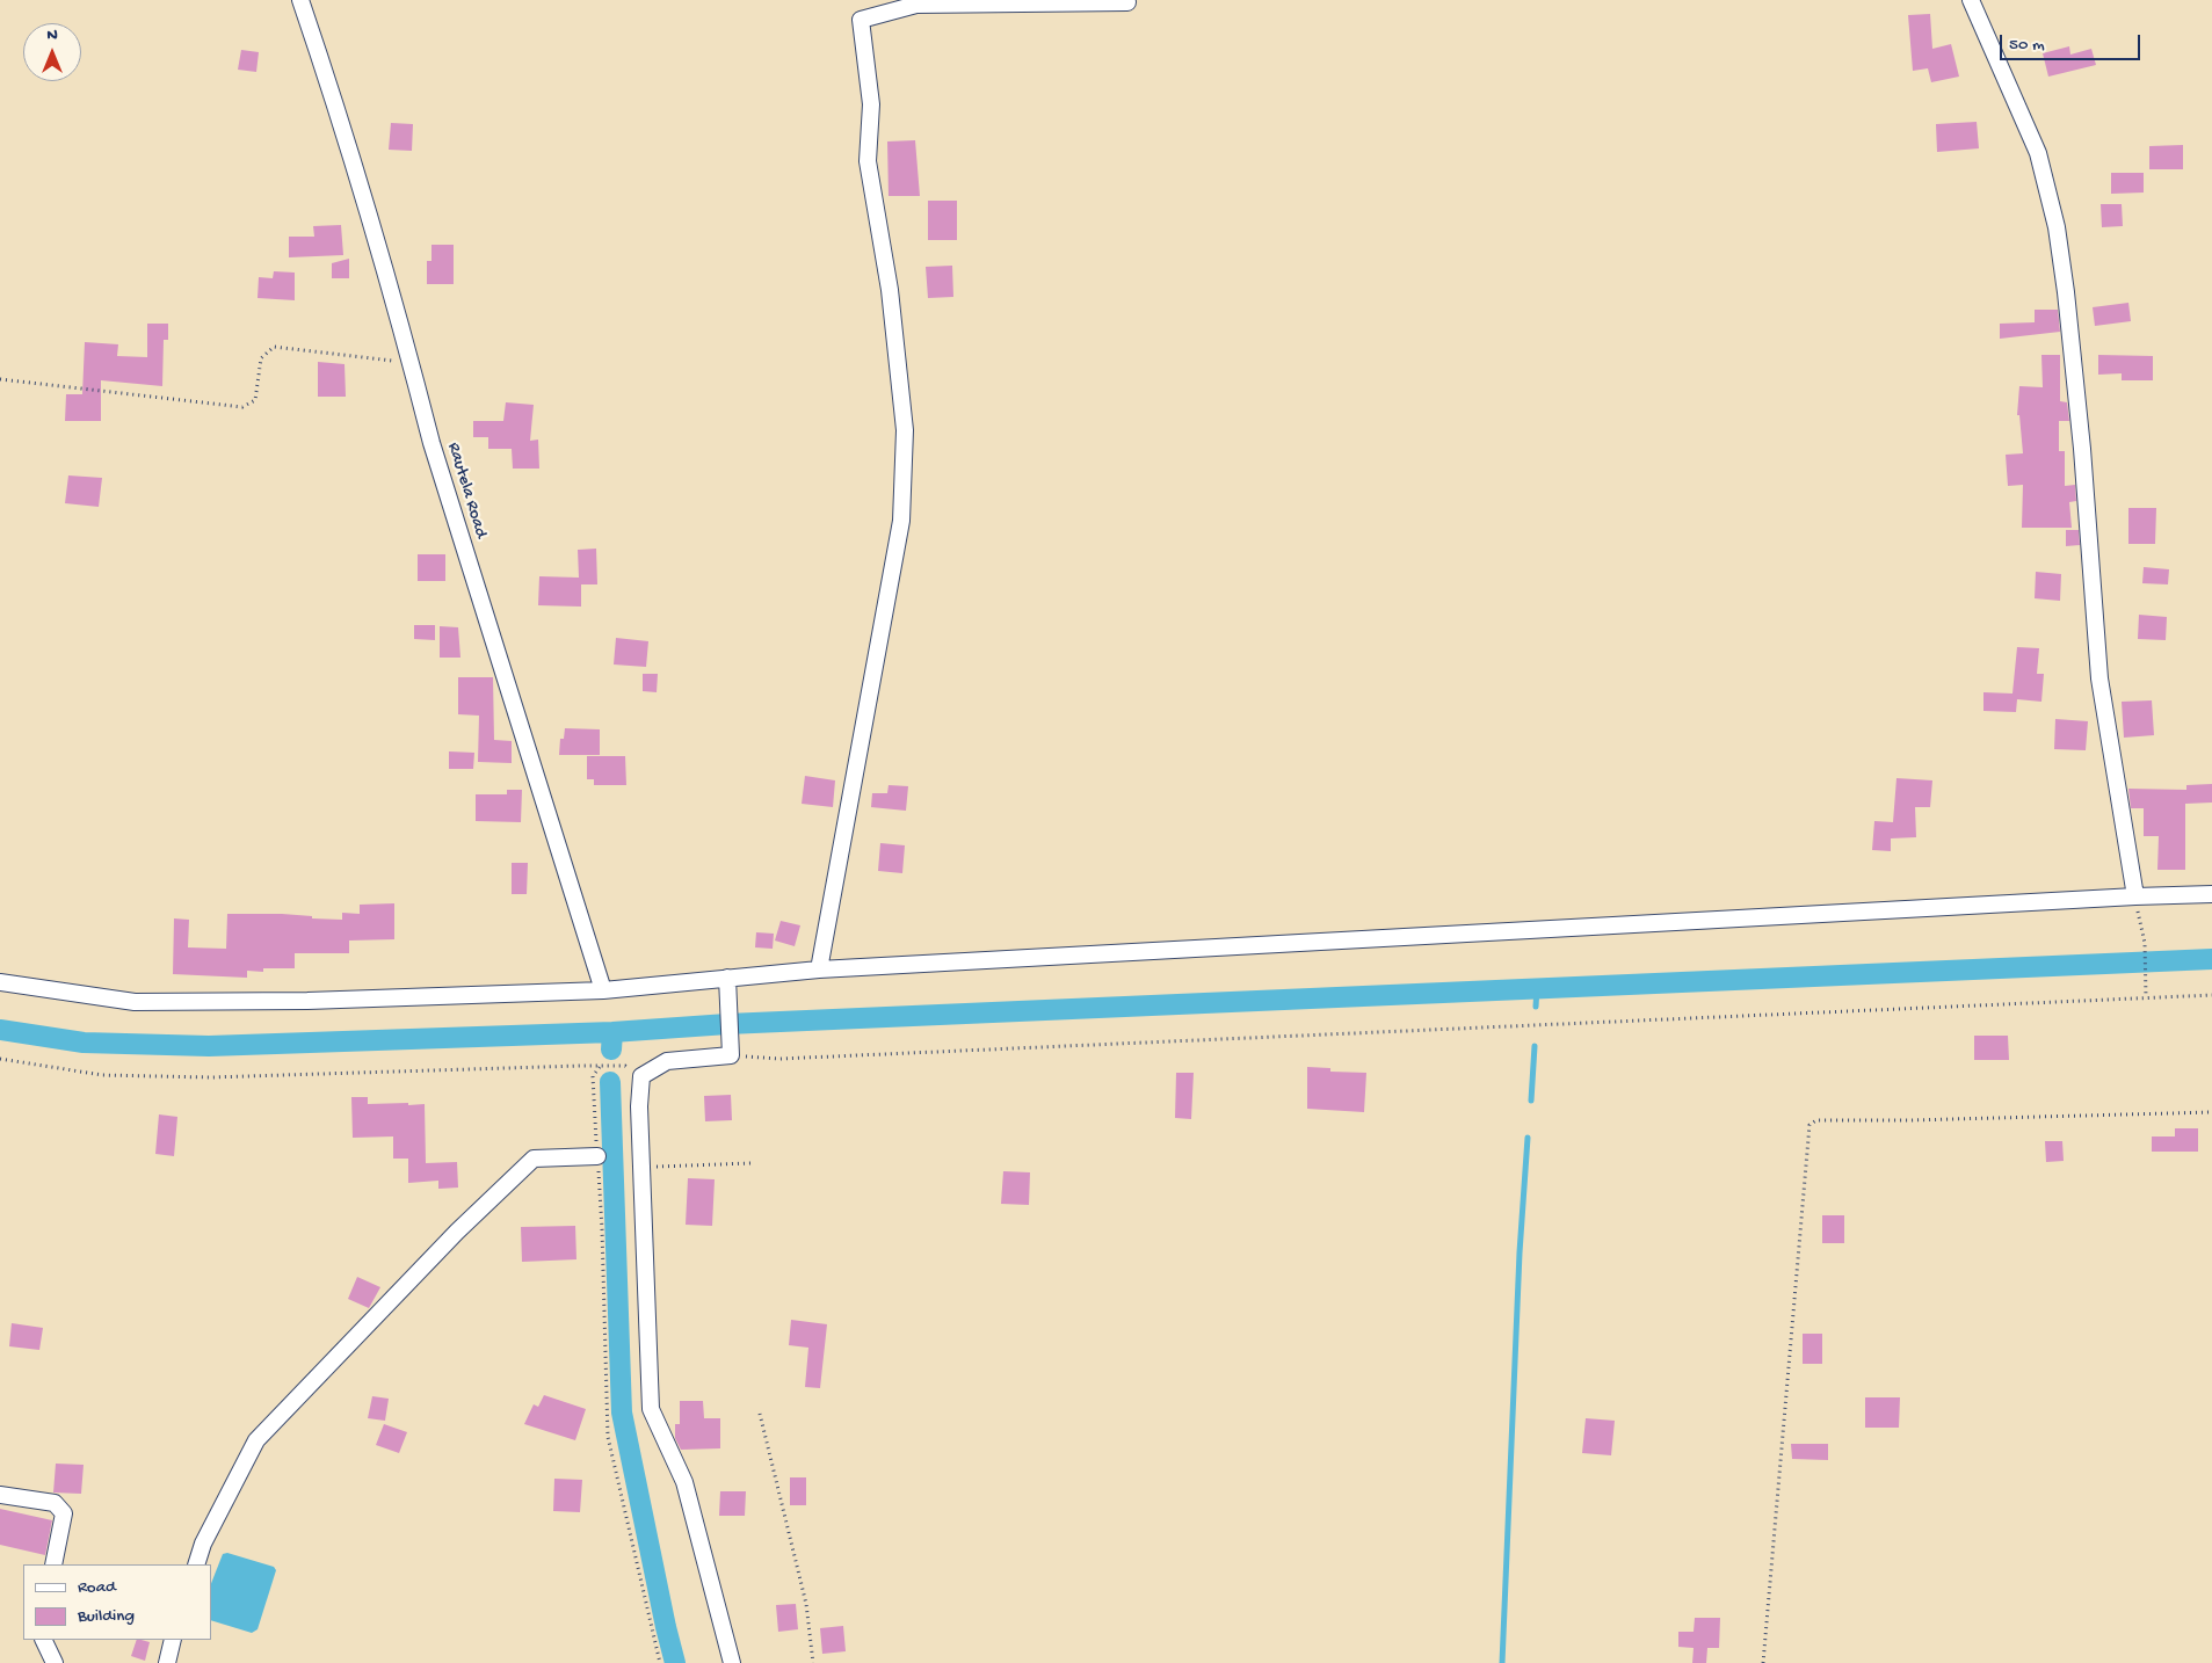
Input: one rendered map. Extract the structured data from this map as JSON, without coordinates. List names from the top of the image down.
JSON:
{
  "streets": {
    "street": ["Rautela Road"]
  },
  "legend": ["Road", "Building"],
  "scale_bar": "50 m",
  "north": "top"
}
